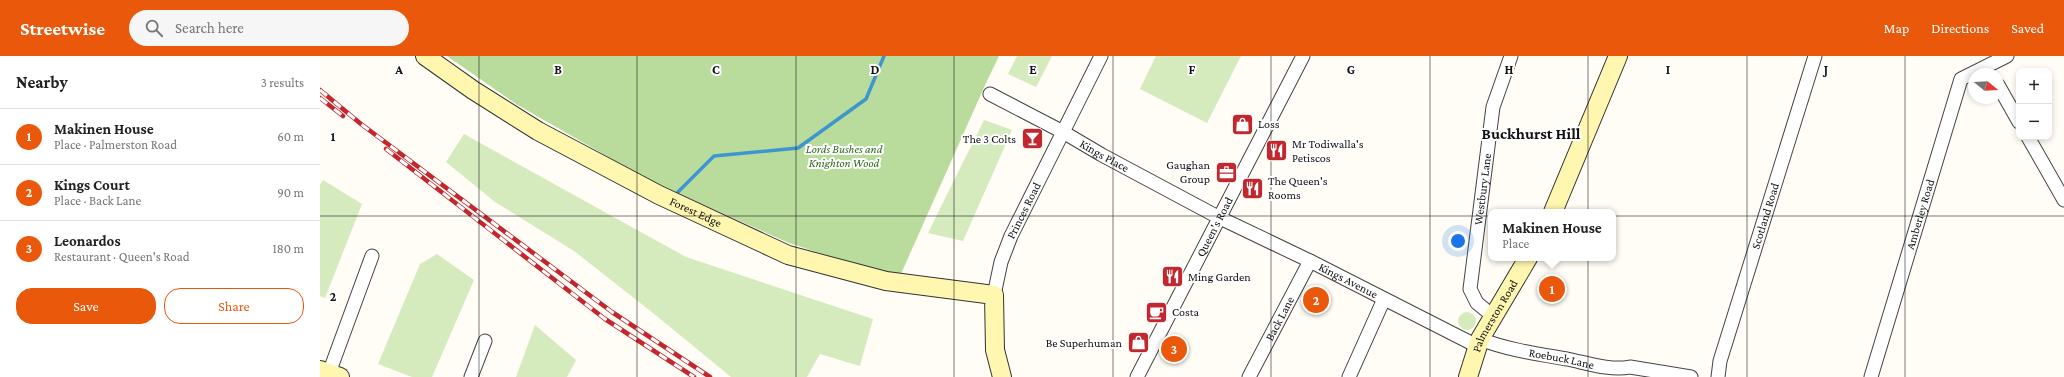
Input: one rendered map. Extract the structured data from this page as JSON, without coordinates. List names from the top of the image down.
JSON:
{
  "streets": {
    "street": [
      "Kings Place",
      "Westbury Lane",
      "Princes Road",
      "Forest Edge",
      "Amberley Road",
      "Scotland Road",
      "Queen's Road",
      "Kings Avenue",
      "Palmerston Road",
      "Back Lane",
      "Roebuck Lane"
    ]
  },
  "crossings": [
    ["Kings Place", "Princes Road"],
    ["Kings Place", "Queen's Road"],
    ["Kings Place", "Kings Avenue"],
    ["Westbury Lane", "Palmerston Road"],
    ["Princes Road", "Forest Edge"],
    ["Queen's Road", "Kings Avenue"],
    ["Kings Avenue", "Palmerston Road"],
    ["Kings Avenue", "Back Lane"],
    ["Kings Avenue", "Roebuck Lane"],
    ["Palmerston Road", "Roebuck Lane"]
  ],
  "districts": ["Buckhurst Hill"],
  "parks": ["Lords Bushes and Knighton Wood"],
  "places": {
    "shop": ["Loss", "Be Superhuman"],
    "bar": ["The 3 Colts"],
    "restaurant": ["Mr Todiwalla's Petiscos", "The Queen's Rooms", "Ming Garden"],
    "office": ["Gaughan Group"],
    "cafe": ["Costa"]
  },
  "north": "right",
  "page": {
    "header": "Streetwise",
    "search": "Search here",
    "nav": ["Map", "Directions", "Saved"],
    "heading": ["Nearby", "3 results"],
    "map_buttons": ["+", "−"],
    "list": [
      {
        "mark": "1",
        "name": "Makinen House",
        "note": "Place · Palmerston Road",
        "value": "60 m"
      },
      {
        "mark": "2",
        "name": "Kings Court",
        "note": "Place · Back Lane",
        "value": "90 m"
      },
      {
        "mark": "3",
        "name": "Leonardos",
        "note": "Restaurant · Queen's Road",
        "value": "180 m"
      }
    ],
    "popup": ["Makinen House", "Place"],
    "pins": ["1", "2", "3"],
    "buttons": ["Save", "Share"]
  },
  "grid": {
    "columns": [
      "A",
      "B",
      "C",
      "D",
      "E",
      "F",
      "G",
      "H",
      "I",
      "J"
    ],
    "rows": ["1", "2"]
  }
}
